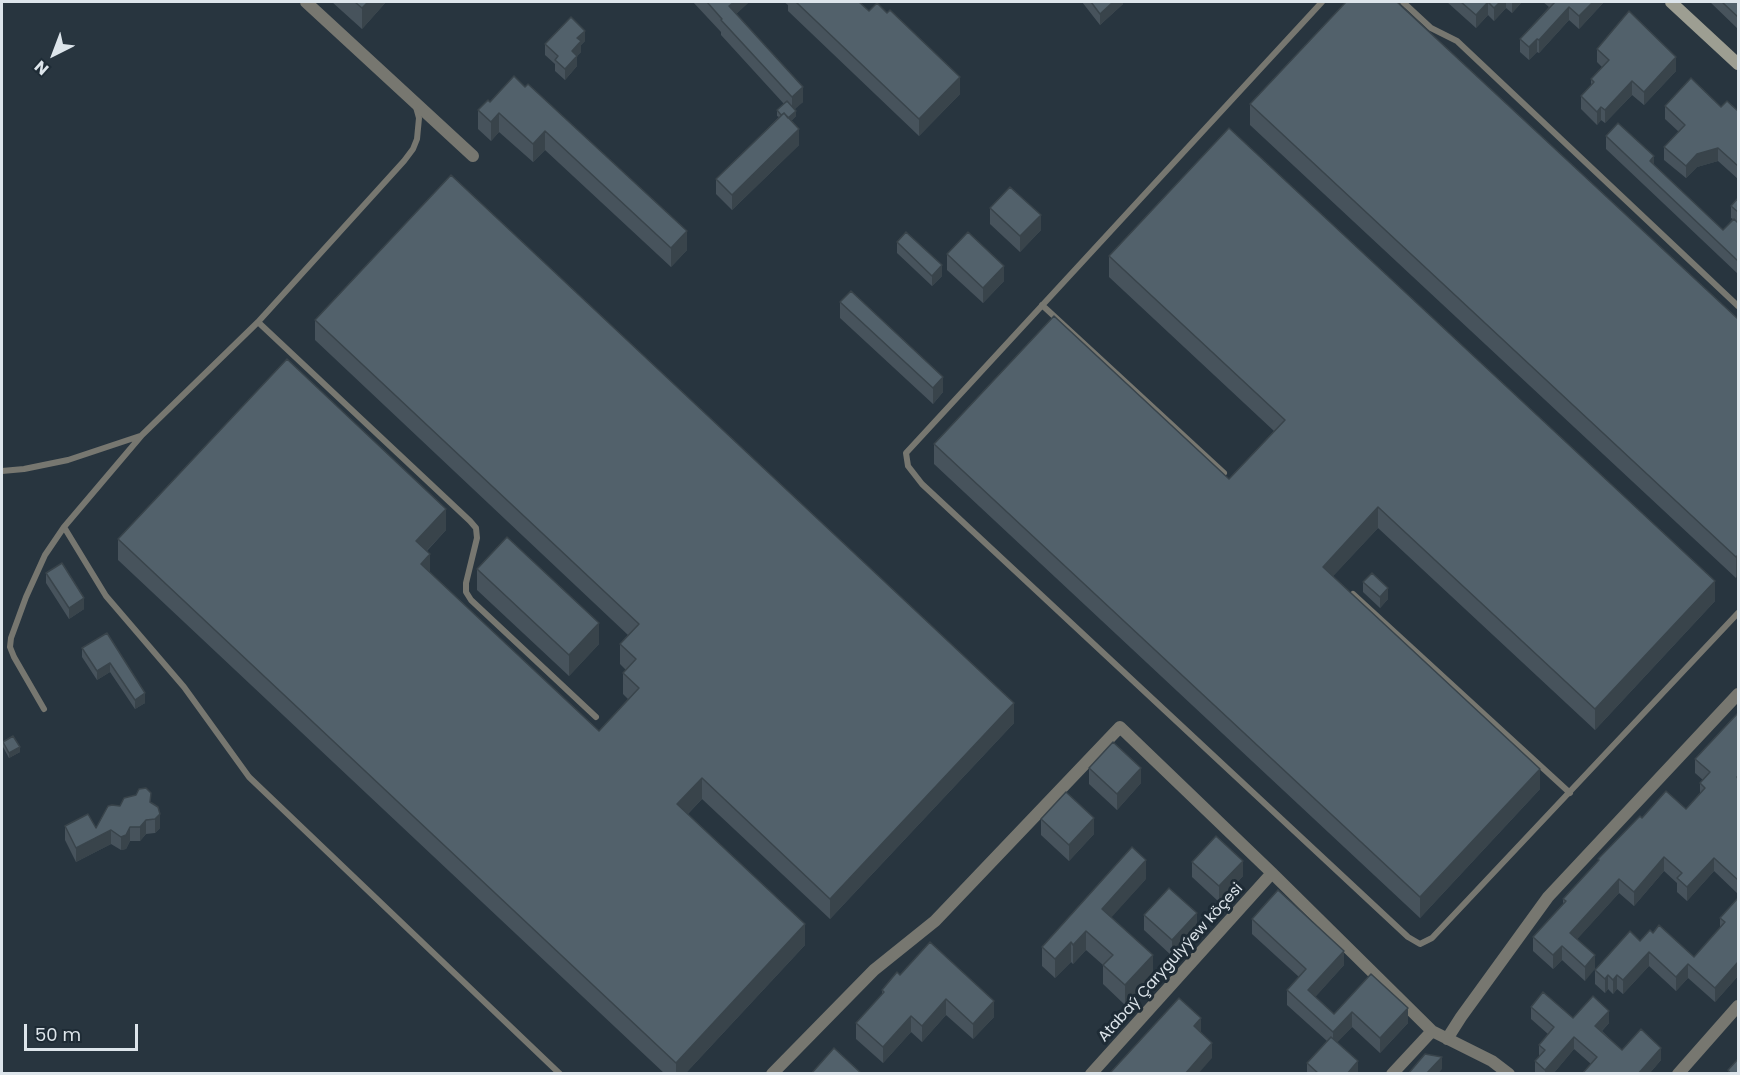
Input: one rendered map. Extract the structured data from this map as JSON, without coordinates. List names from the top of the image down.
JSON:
{
  "streets": {
    "street": ["Atabaý Çarygulyýew köçesi"]
  },
  "scale_bar": "50 m",
  "north": "bottom left"
}
